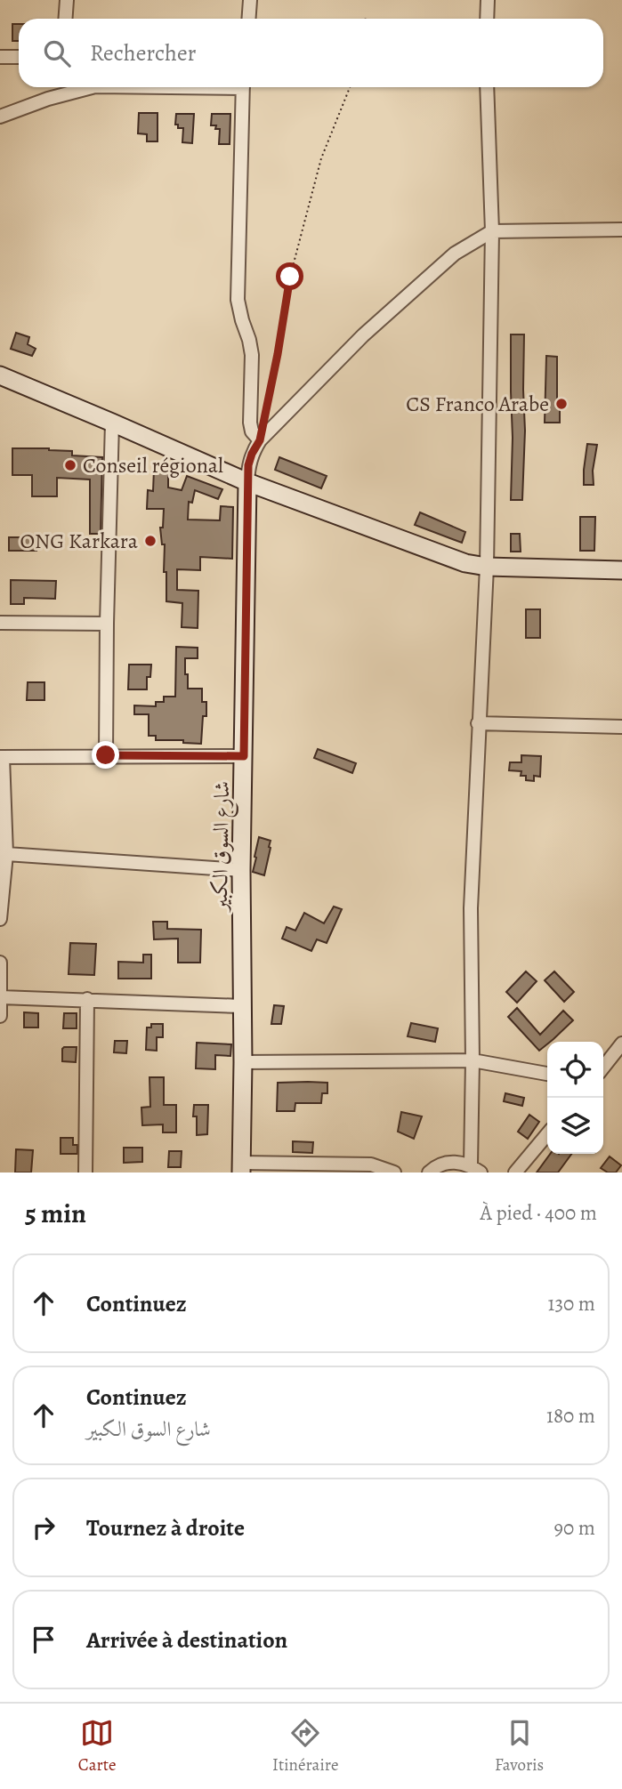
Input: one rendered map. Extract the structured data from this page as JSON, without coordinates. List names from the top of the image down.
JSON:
{
  "streets": {
    "street": ["شارع السوق الكبير"]
  },
  "places": ["CS Franco Arabe", "Conseil régional", "ONG Karkara"],
  "page": {
    "search": "Rechercher",
    "heading": ["5 min", "À pied · 400 m"],
    "list": [
      ["Continuez", "130 m"],
      ["Continuez", "شارع السوق الكبير", "180 m"],
      ["Tournez à droite", "90 m"],
      "Arrivée à destination"
    ],
    "nav": ["Carte", "Itinéraire", "Favoris"]
  }
}
